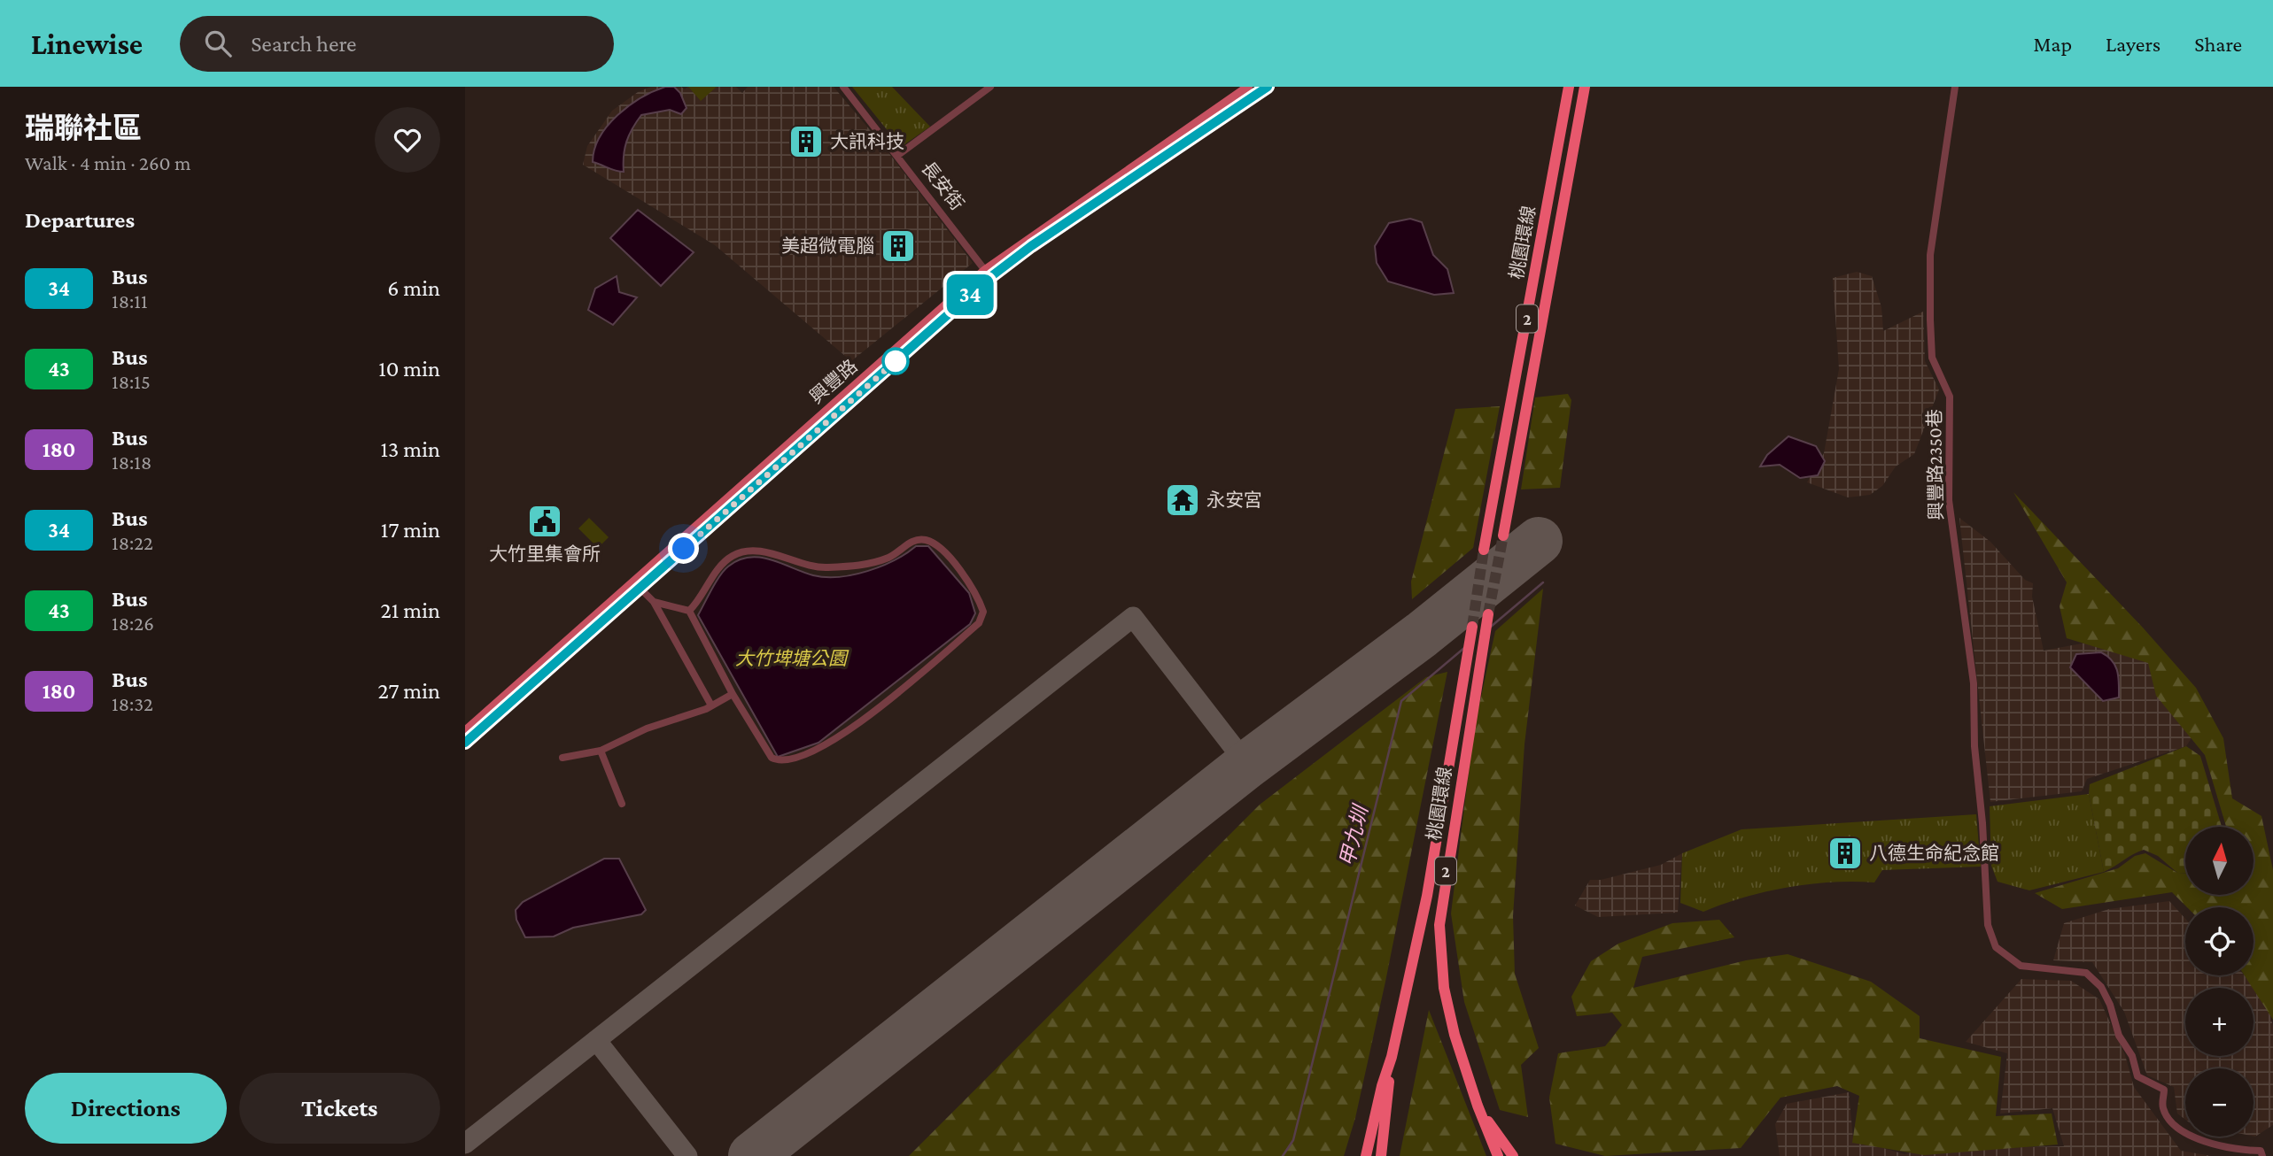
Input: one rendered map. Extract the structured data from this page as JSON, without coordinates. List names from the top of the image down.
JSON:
{
  "streets": {
    "highway": ["桃園環線", "2"],
    "main road": ["興豐路"],
    "street": ["長安街", "興豐路2350巷"]
  },
  "crossings": [
    ["長安街", "興豐路"]
  ],
  "water": ["甲九圳"],
  "parks": ["大竹埤塘公園"],
  "places": {
    "building": ["大訊科技", "美超微電腦", "八德生命紀念館"],
    "temple": ["永安宮"],
    "public building": ["大竹里集會所"]
  },
  "lines": ["bus line 34"],
  "north": "top",
  "page": {
    "header": "Linewise",
    "search": "Search here",
    "nav": ["Map", "Layers", "Share"],
    "heading": [
      ["瑞聯社區", "Walk · 4 min · 260 m"],
      "Departures"
    ],
    "on_map": "34",
    "list": [
      {
        "mark": "34",
        "name": "Bus",
        "note": "18:11",
        "value": "6 min"
      },
      {
        "mark": "43",
        "name": "Bus",
        "note": "18:15",
        "value": "10 min"
      },
      {
        "mark": "180",
        "name": "Bus",
        "note": "18:18",
        "value": "13 min"
      },
      {
        "mark": "34",
        "name": "Bus",
        "note": "18:22",
        "value": "17 min"
      },
      {
        "mark": "43",
        "name": "Bus",
        "note": "18:26",
        "value": "21 min"
      },
      {
        "mark": "180",
        "name": "Bus",
        "note": "18:32",
        "value": "27 min"
      }
    ],
    "map_buttons": ["+", "−"],
    "buttons": ["Directions", "Tickets"]
  }
}
